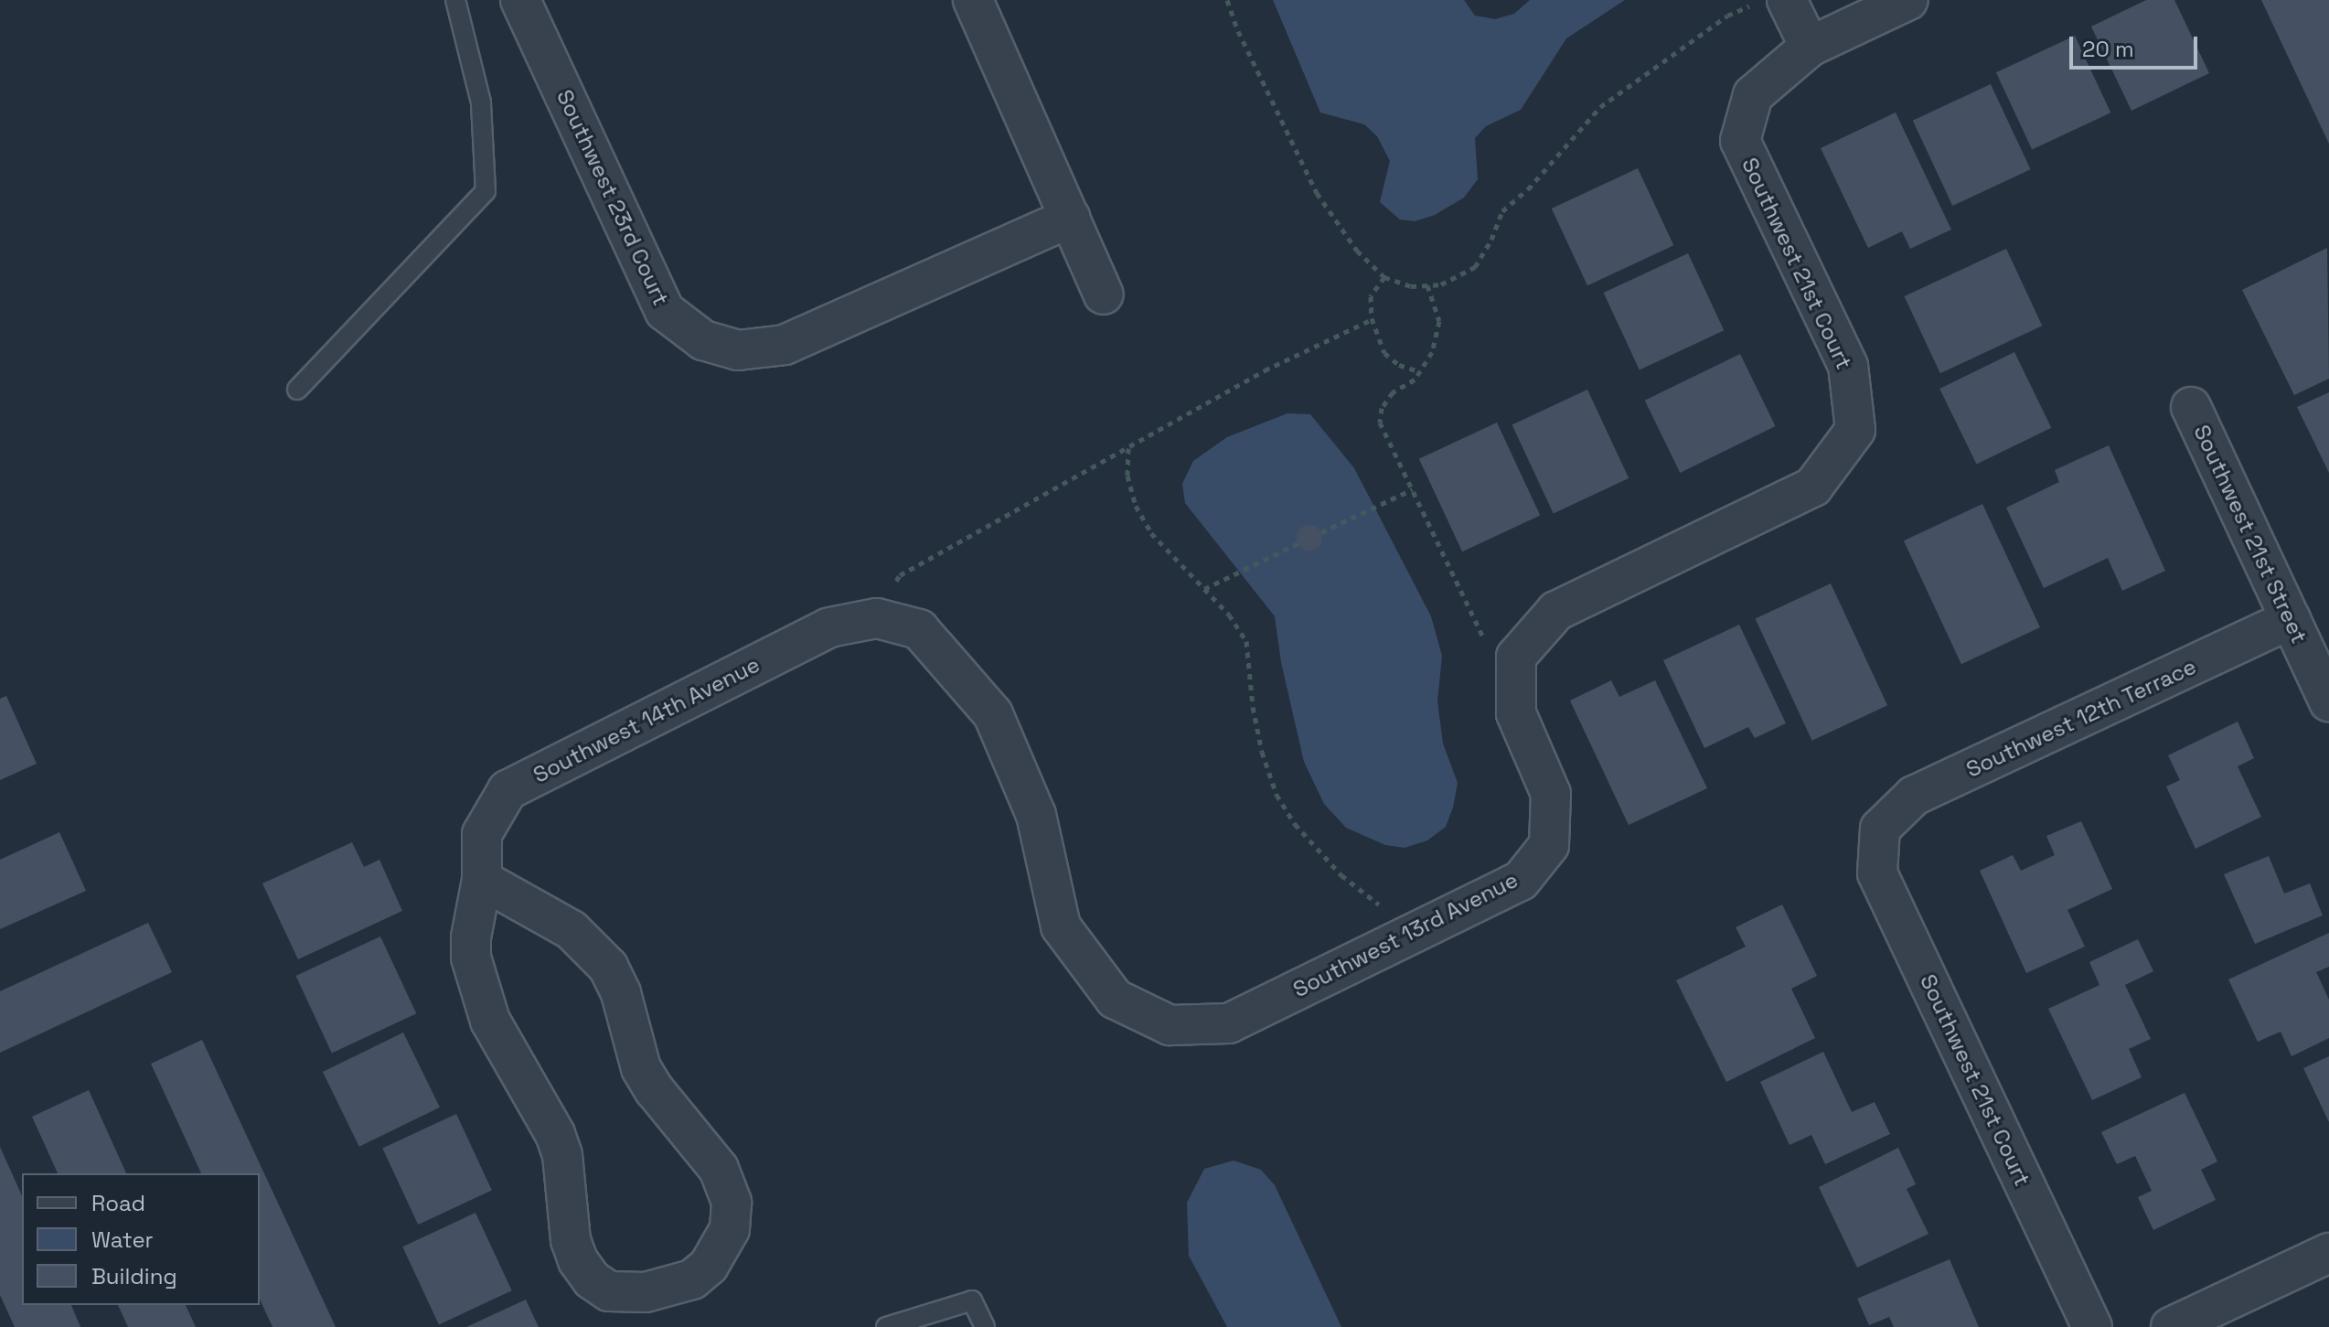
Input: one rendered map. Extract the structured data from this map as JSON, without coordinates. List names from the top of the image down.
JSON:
{
  "streets": {
    "street": [
      "Southwest 23rd Court",
      "Southwest 21st Court",
      "Southwest 21st Street",
      "Southwest 12th Terrace",
      "Southwest 14th Avenue",
      "Southwest 13rd Avenue"
    ]
  },
  "crossings": [
    ["Southwest 21st Court", "Southwest 12th Terrace"],
    ["Southwest 21st Court", "Southwest 13rd Avenue"],
    ["Southwest 21st Street", "Southwest 12th Terrace"],
    ["Southwest 14th Avenue", "Southwest 13rd Avenue"]
  ],
  "legend": ["Road", "Water", "Building"],
  "scale_bar": "20 m"
}
